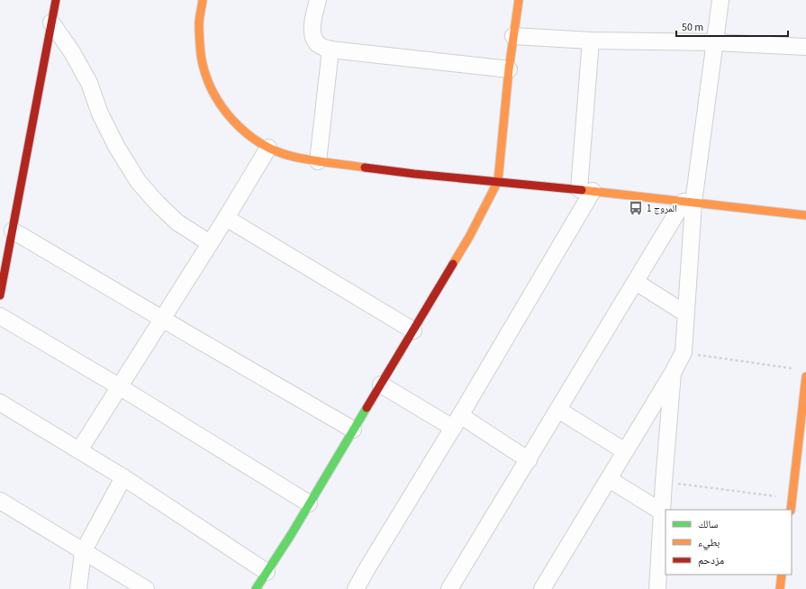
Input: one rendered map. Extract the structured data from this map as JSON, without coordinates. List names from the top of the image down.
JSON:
{
  "places": {
    "bus stop": ["المروج 1"]
  },
  "legend": ["سالك", "بطيء", "مزدحم"],
  "scale_bar": "50 m"
}
